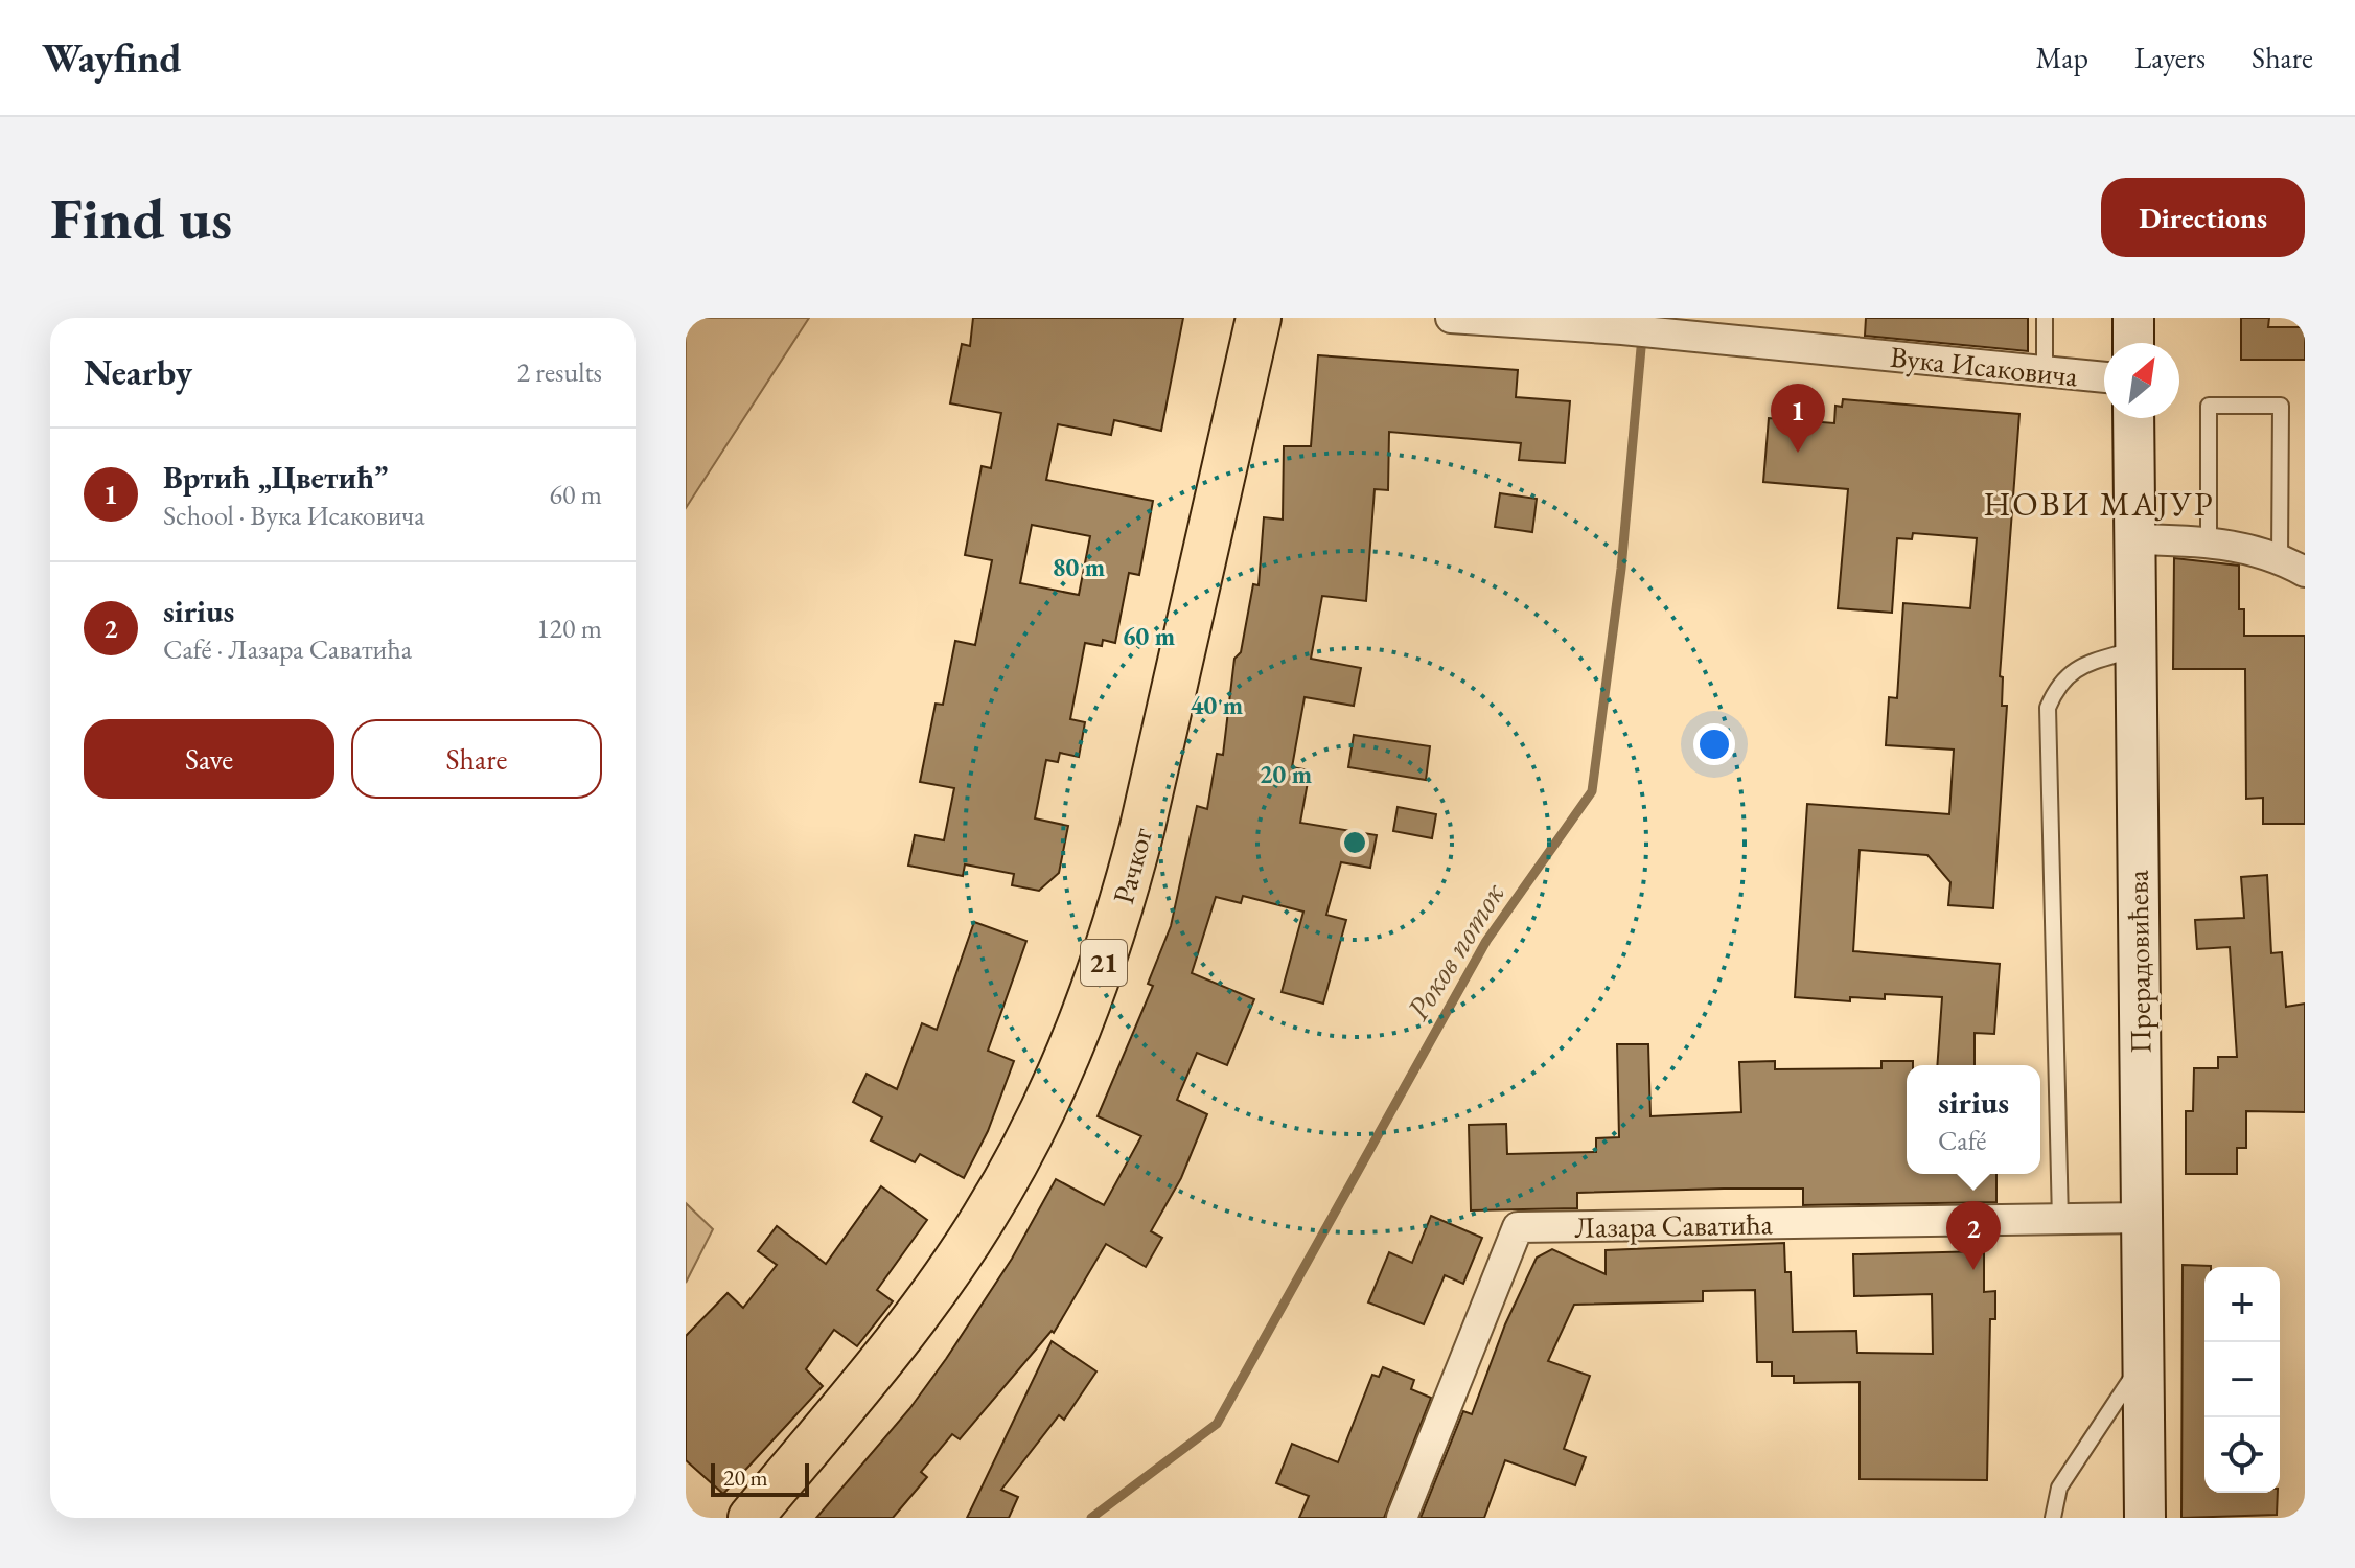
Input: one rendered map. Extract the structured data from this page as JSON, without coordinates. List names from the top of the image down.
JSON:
{
  "streets": {
    "main road": ["Рачког", "Прерадовићева", "21"],
    "street": ["Вука Исаковича", "Лазара Саватића"]
  },
  "crossings": [
    ["Прерадовићева", "Лазара Саватића"]
  ],
  "districts": ["НОВИ МАЈУР"],
  "water": ["Роков поток"],
  "scale_bar": "20 m",
  "north": "top right",
  "page": {
    "header": "Wayfind",
    "nav": ["Map", "Layers", "Share"],
    "buttons": [
      "Directions",
      ["Save", "Share"]
    ],
    "title": "Find us",
    "heading": ["Nearby", "2 results"],
    "pins": ["1", "2"],
    "list": [
      {
        "mark": "1",
        "name": "Вртић „Цветић”",
        "note": "School · Вука Исаковича",
        "value": "60 m"
      },
      {
        "mark": "2",
        "name": "sirius",
        "note": "Café · Лазара Саватића",
        "value": "120 m"
      }
    ],
    "popup": ["sirius", "Café"],
    "map_buttons": ["+", "−"],
    "scale": "20 m"
  },
  "rings": [
    "80 m",
    "60 m",
    "40 m",
    "20 m"
  ]
}
